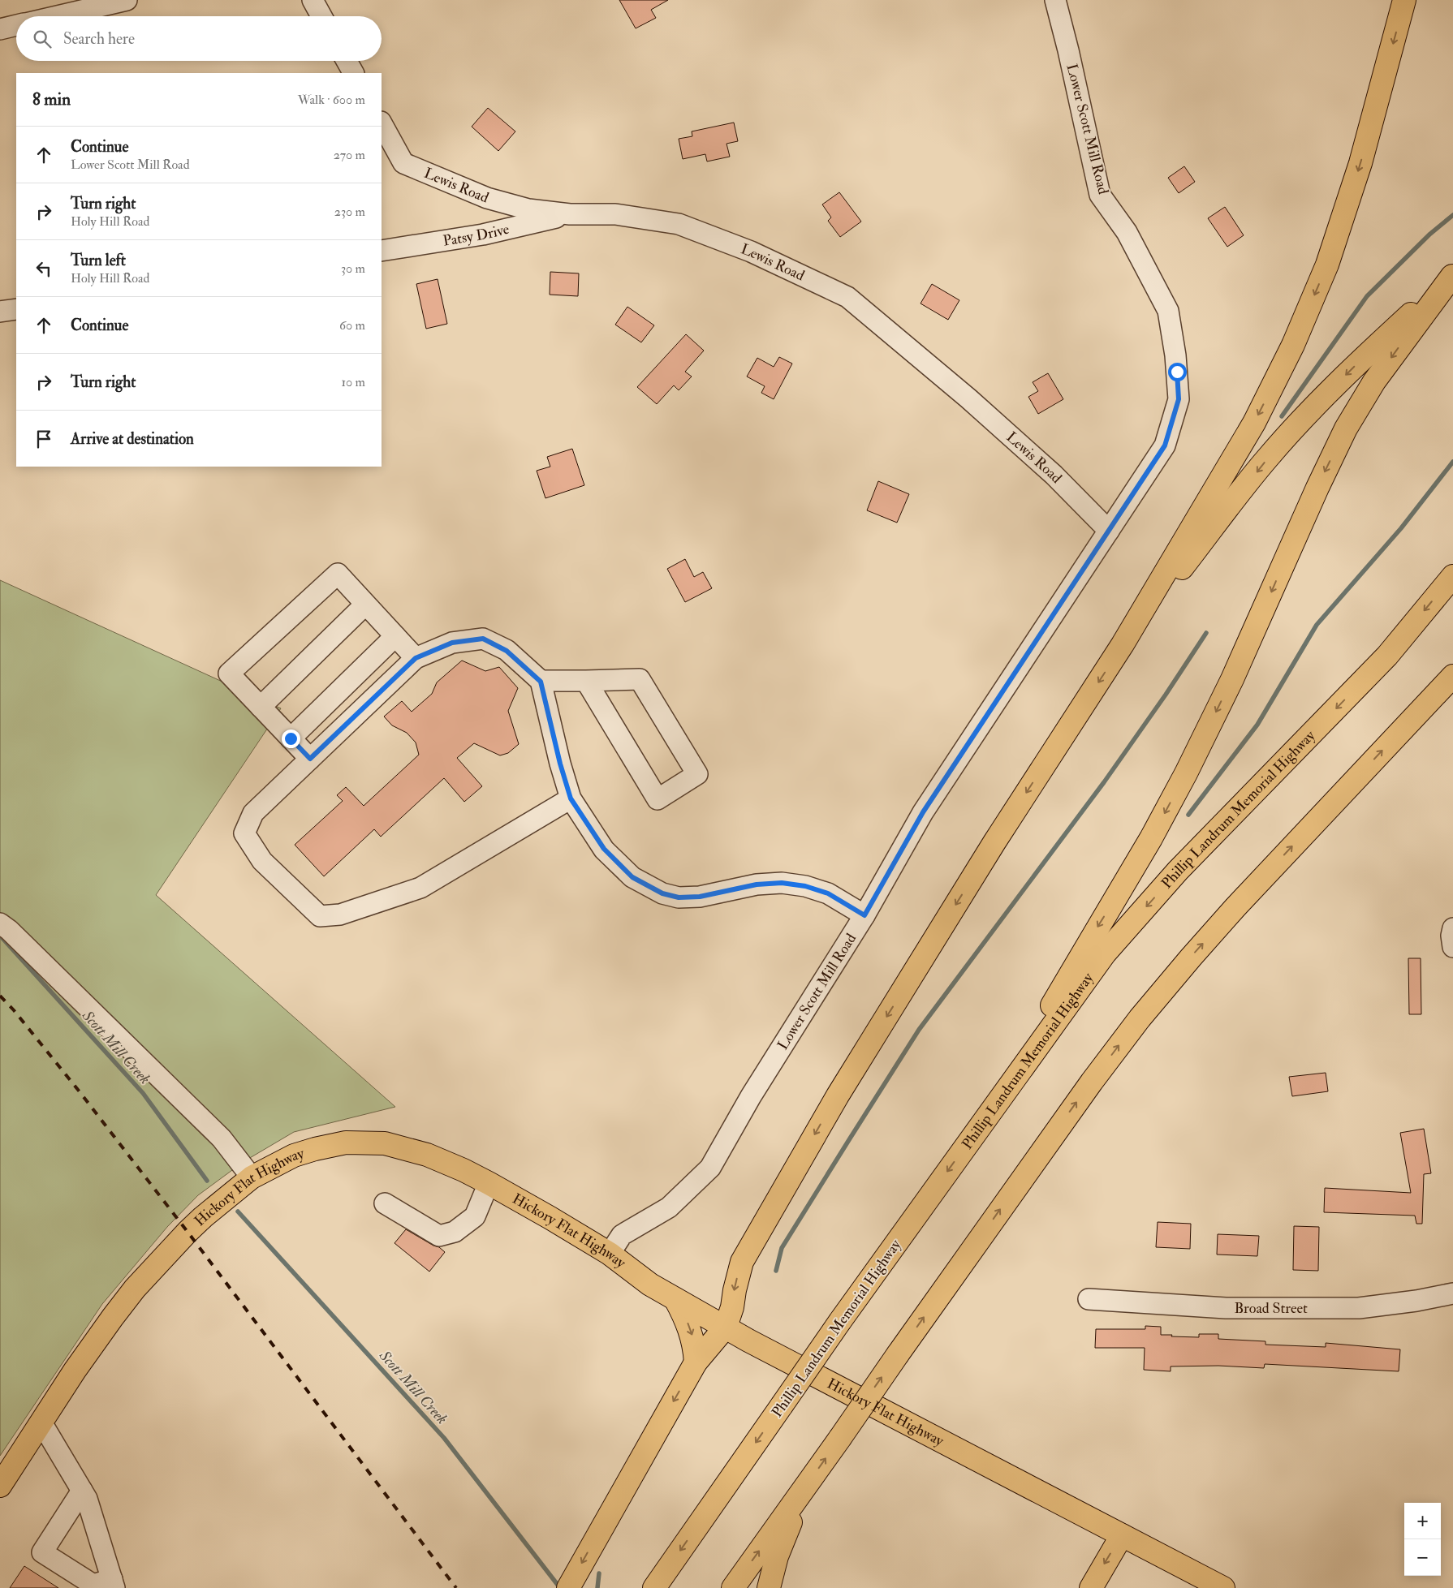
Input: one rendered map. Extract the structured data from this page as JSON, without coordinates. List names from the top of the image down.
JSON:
{
  "streets": {
    "main road": ["Phillip Landrum Memorial Highway", "Hickory Flat Highway"],
    "street": [
      "Lower Scott Mill Road",
      "Lewis Road",
      "Patsy Drive",
      "Broad Street"
    ]
  },
  "crossings": [
    ["Lower Scott Mill Road", "Lewis Road"],
    ["Lower Scott Mill Road", "Hickory Flat Highway"],
    ["Lewis Road", "Patsy Drive"]
  ],
  "water": ["Scott Mill Creek"],
  "page": {
    "search": "Search here",
    "heading": ["8 min", "Walk · 600 m"],
    "list": [
      ["Continue", "Lower Scott Mill Road", "270 m"],
      ["Turn right", "Holy Hill Road", "230 m"],
      ["Turn left", "Holy Hill Road", "30 m"],
      ["Continue", "60 m"],
      ["Turn right", "10 m"],
      "Arrive at destination"
    ],
    "map_buttons": ["+", "−"]
  }
}
